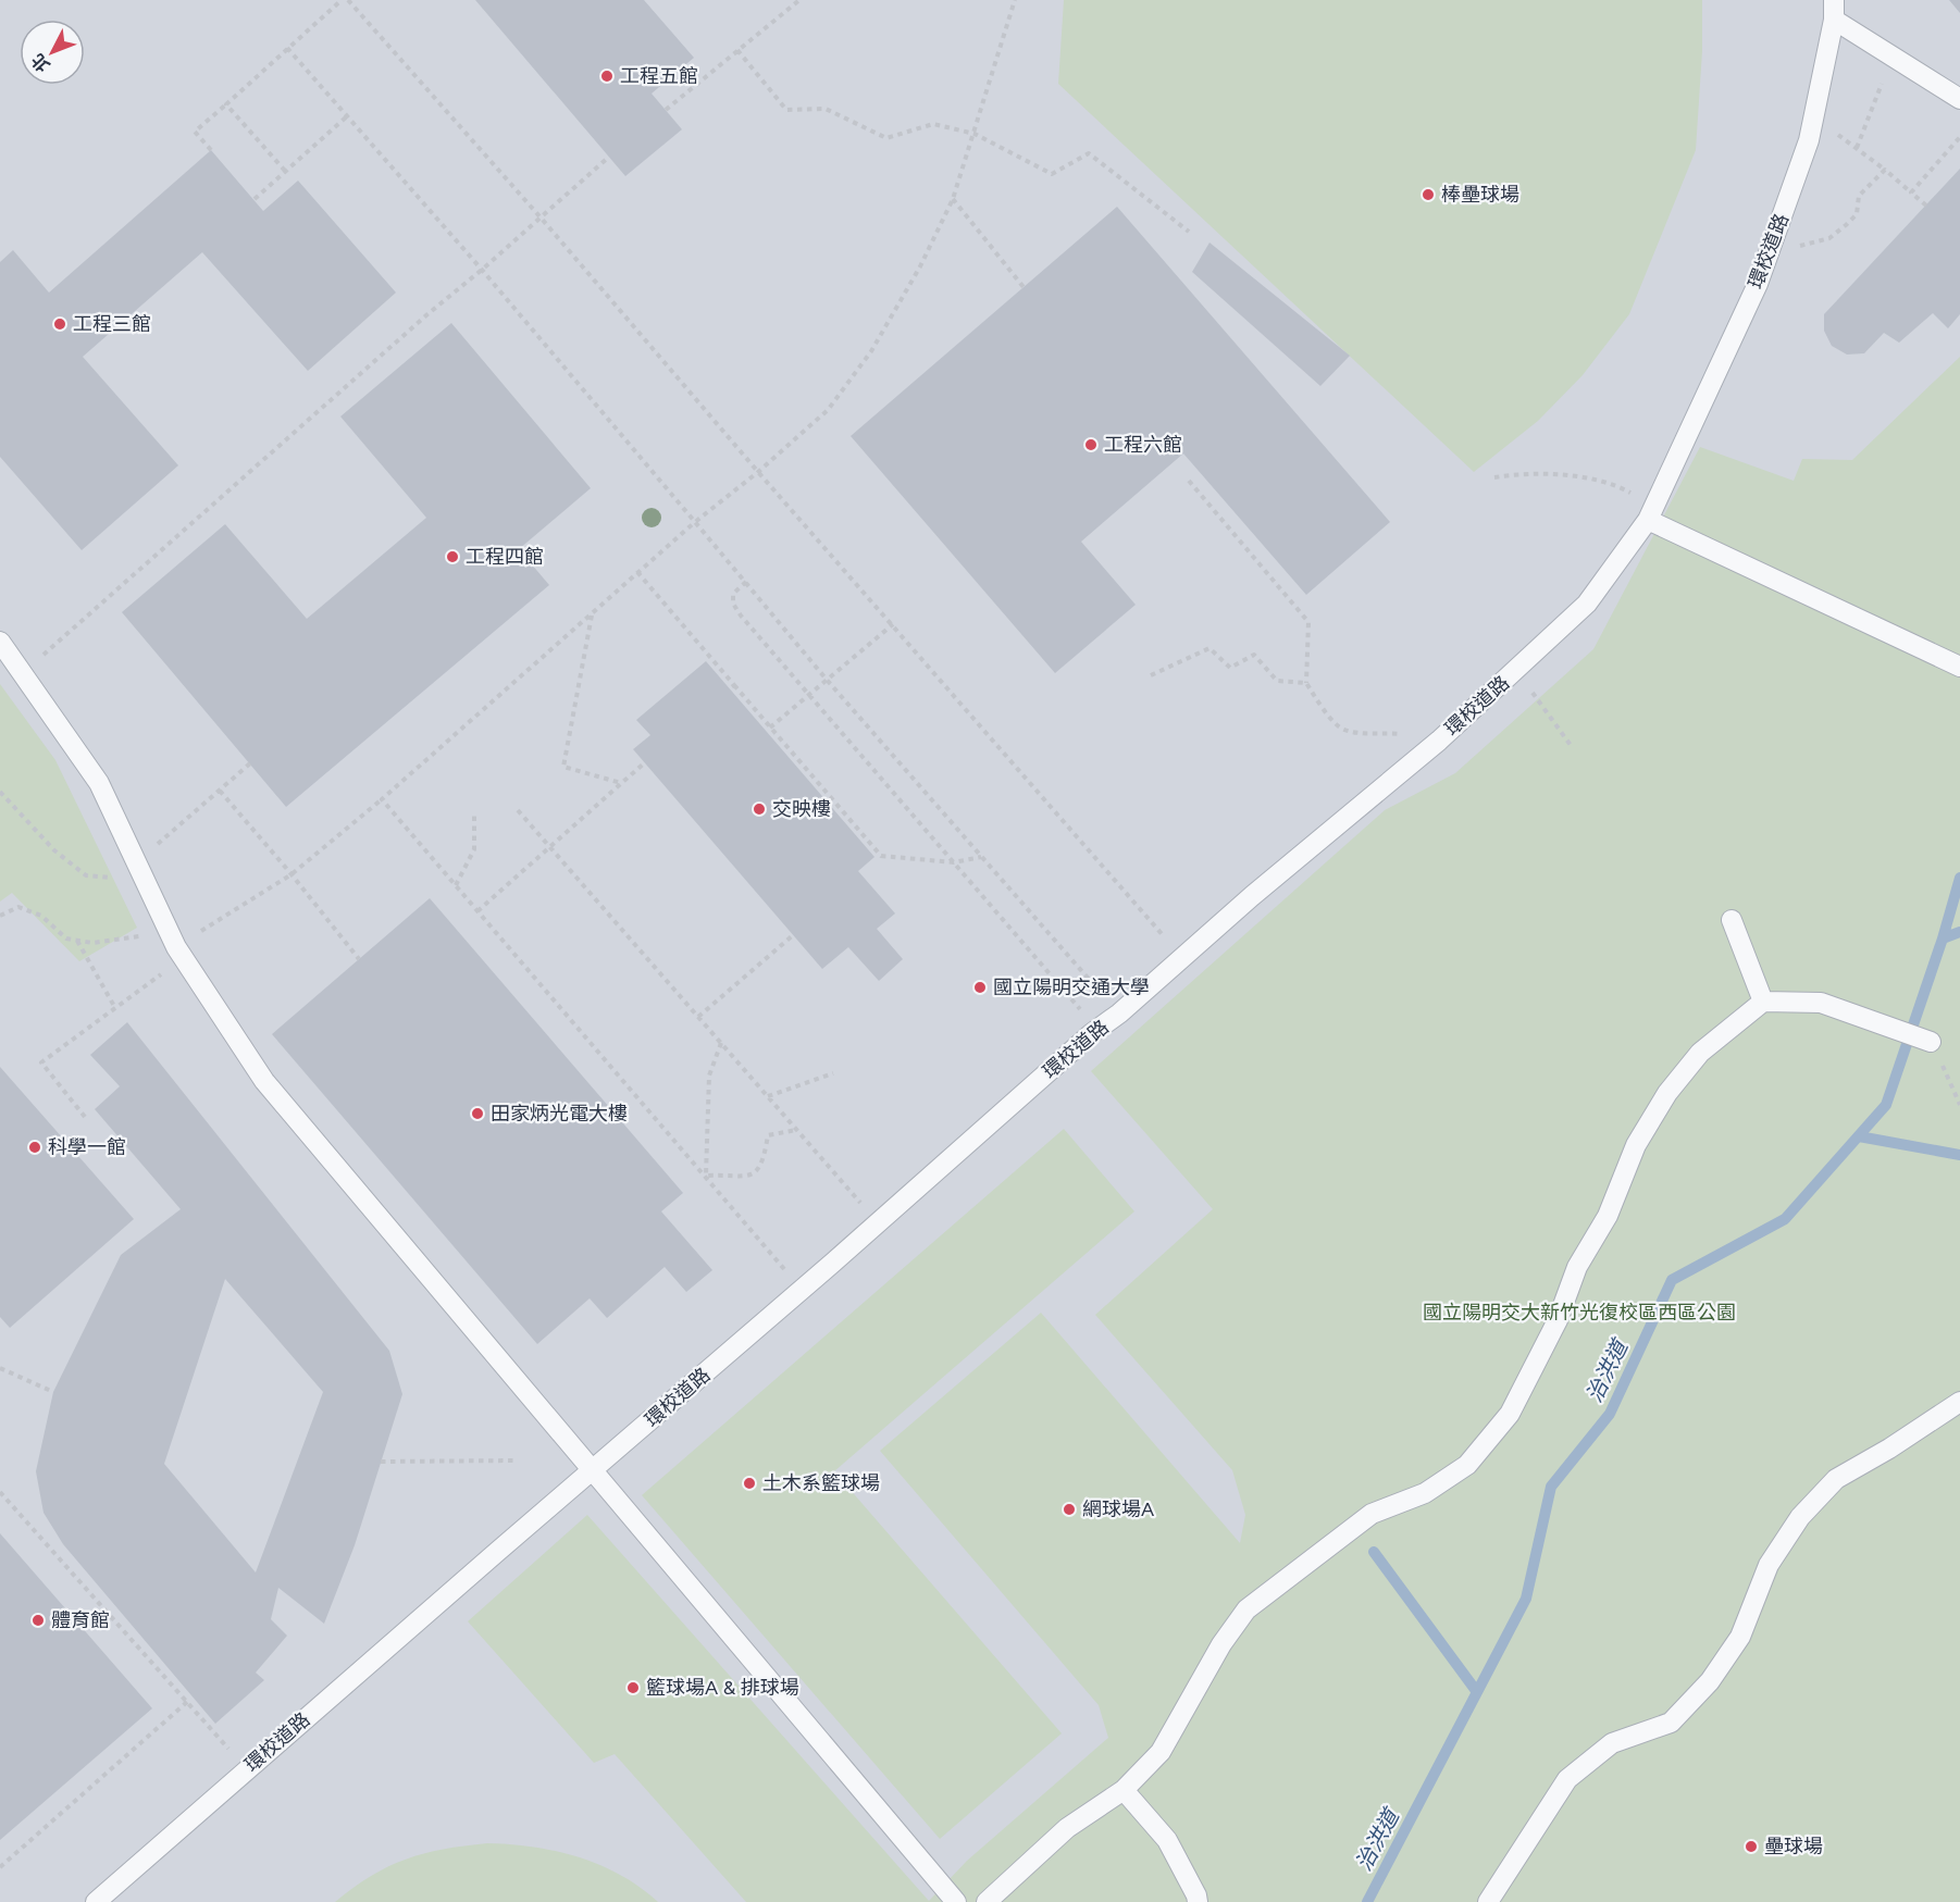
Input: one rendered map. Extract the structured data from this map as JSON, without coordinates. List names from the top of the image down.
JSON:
{
  "streets": {
    "lane": ["環校道路"]
  },
  "water": ["治洪道"],
  "parks": ["國立陽明交大新竹光復校區西區公園"],
  "places": [
    "工程五館",
    "棒壘球場",
    "工程三館",
    "工程六館",
    "工程四館",
    "交映樓",
    "國立陽明交通大學",
    "田家炳光電大樓",
    "科學一館",
    "土木系籃球場",
    "網球場A",
    "體育館",
    "籃球場A & 排球場",
    "壘球場"
  ],
  "north": "bottom left"
}
